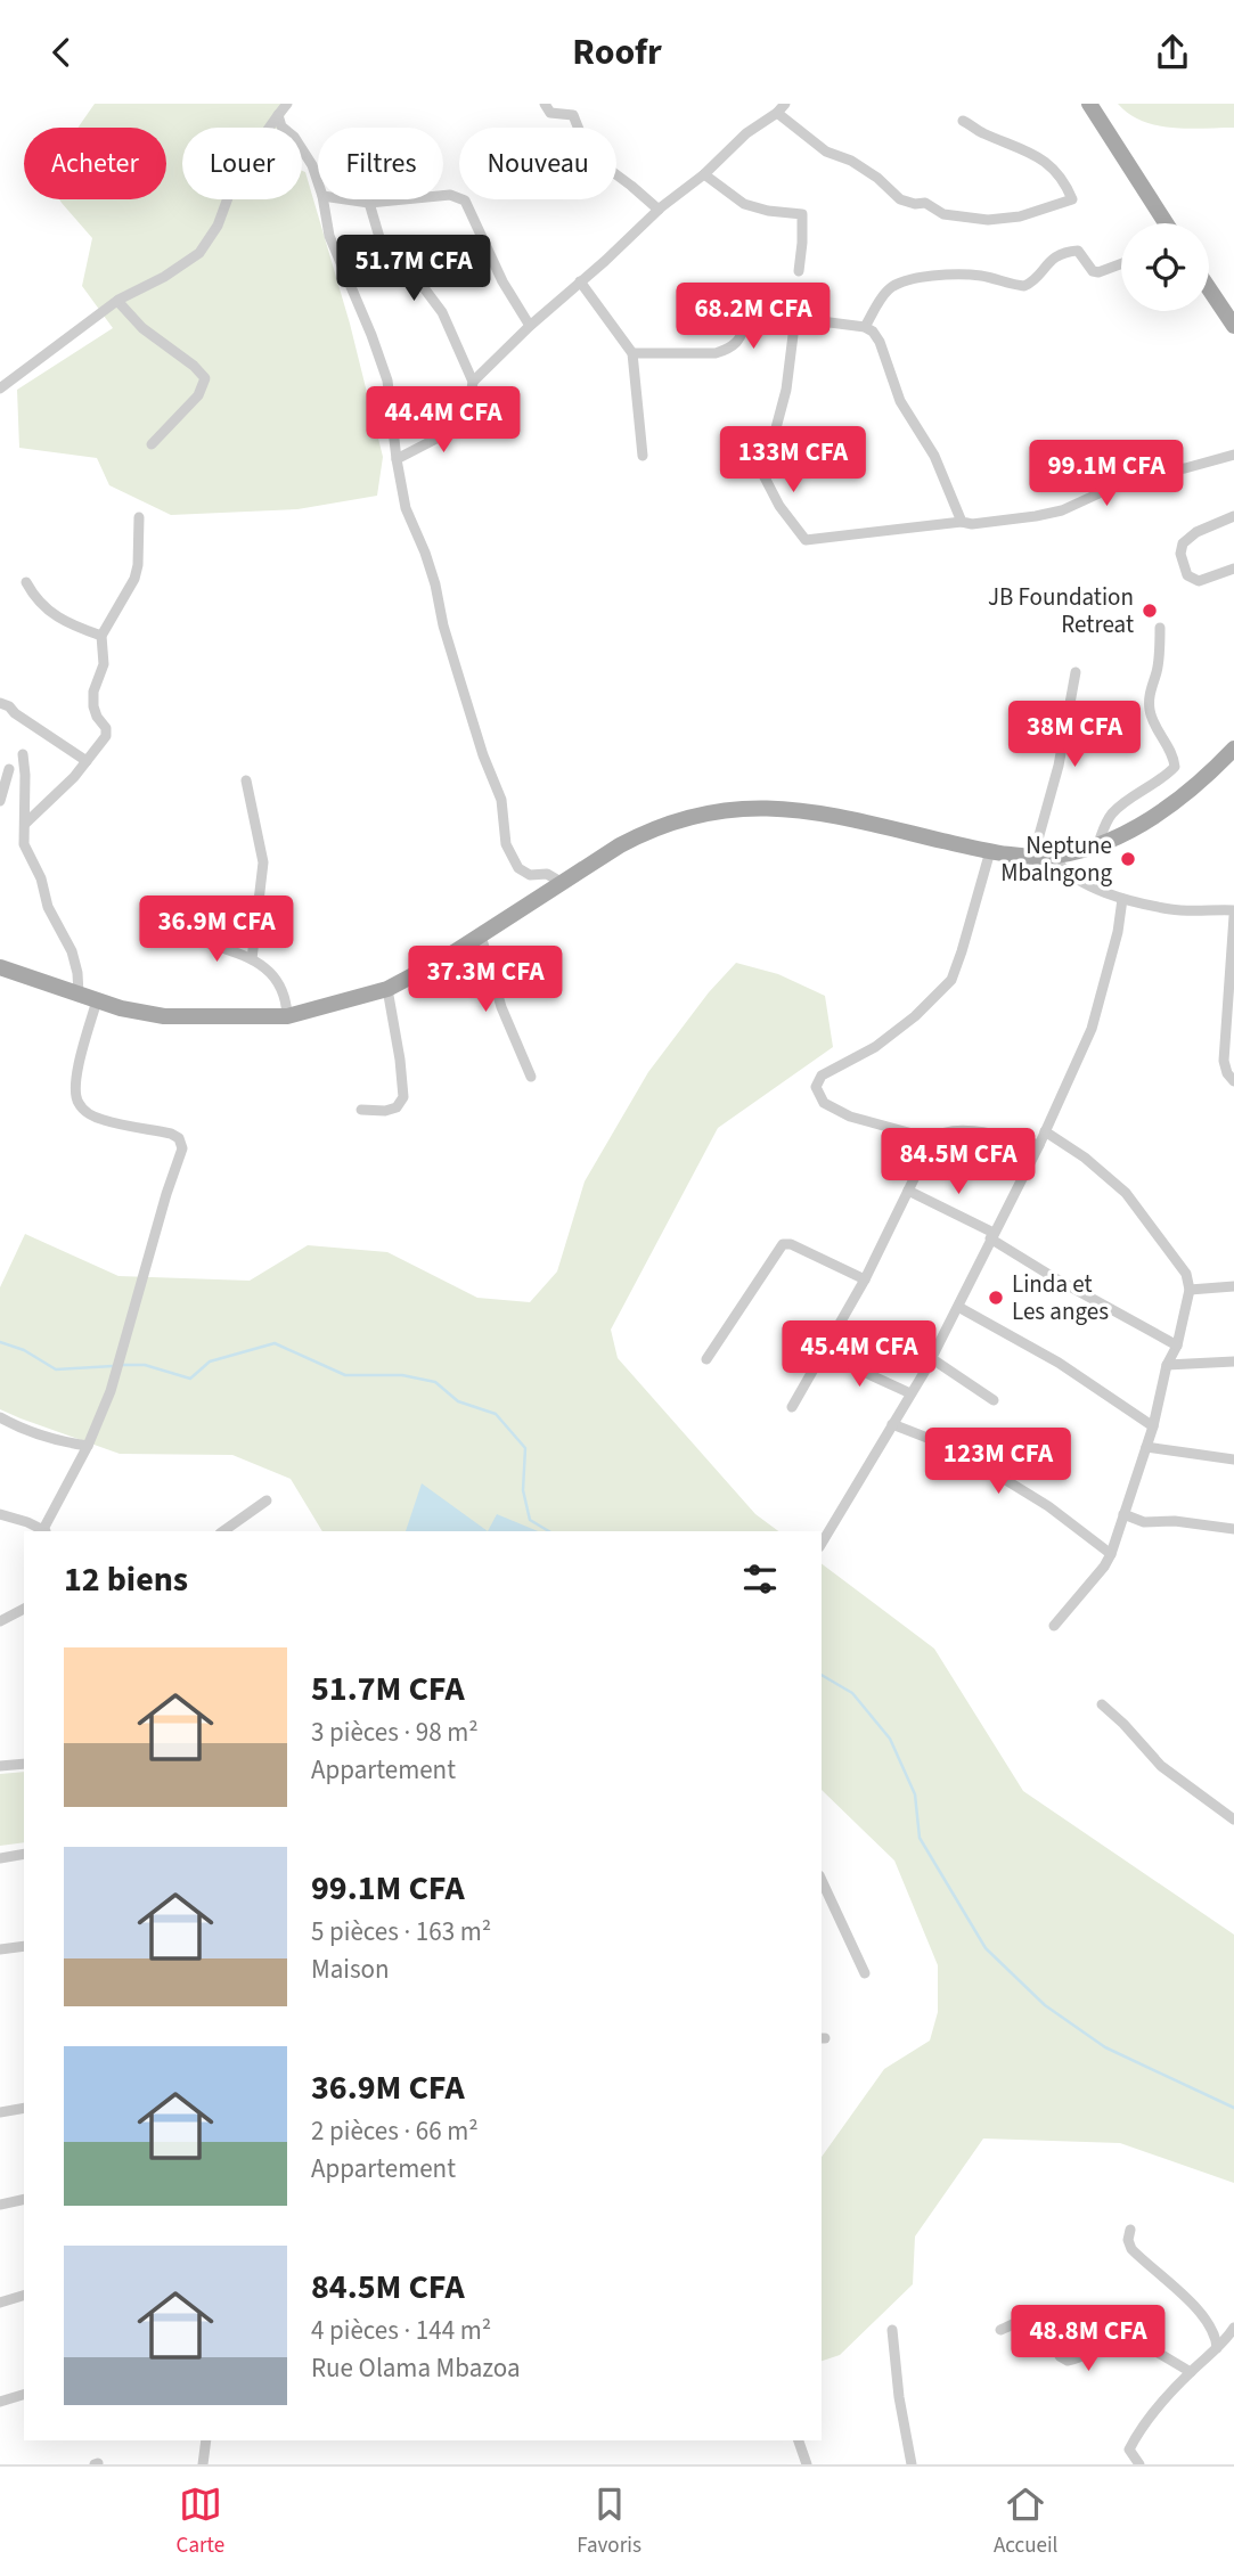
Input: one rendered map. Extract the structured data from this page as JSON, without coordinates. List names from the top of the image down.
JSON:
{
  "places": ["JB Foundation Retreat", "Neptune Mbalngong", "Linda et Les anges"],
  "page": {
    "header": "Roofr",
    "chip": [
      "Acheter",
      "Louer",
      "Filtres",
      "Nouveau"
    ],
    "price": [
      "51.7M CFA",
      "68.2M CFA",
      "44.4M CFA",
      "133M CFA",
      "99.1M CFA",
      "38M CFA",
      "36.9M CFA",
      "37.3M CFA",
      "84.5M CFA",
      "45.4M CFA",
      "123M CFA",
      "48.8M CFA"
    ],
    "heading": "12 biens",
    "list": [
      {
        "name": "51.7M CFA",
        "note": "3 pièces · 98 m² · Appartement"
      },
      {
        "name": "99.1M CFA",
        "note": "5 pièces · 163 m² · Maison"
      },
      {
        "name": "36.9M CFA",
        "note": "2 pièces · 66 m² · Appartement"
      },
      {
        "name": "84.5M CFA",
        "note": "4 pièces · 144 m² · Rue Olama Mbazoa"
      }
    ],
    "tabs": ["Carte", "Favoris", "Accueil"]
  }
}
